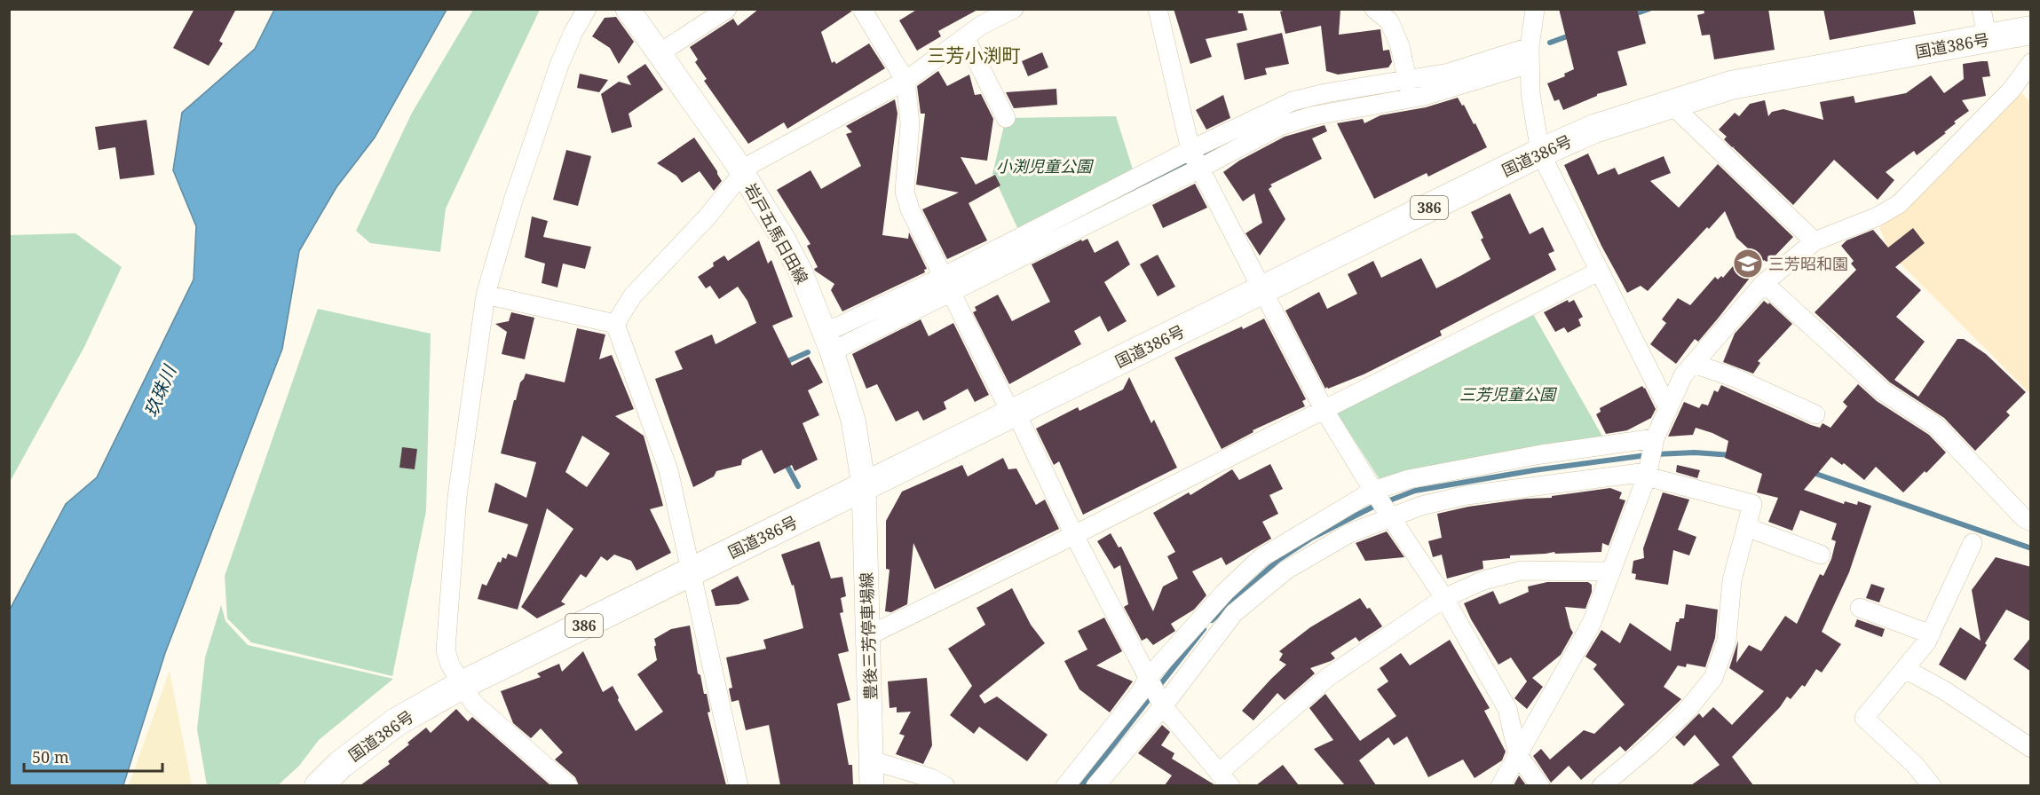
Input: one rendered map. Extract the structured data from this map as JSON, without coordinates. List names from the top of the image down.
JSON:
{
  "streets": {
    "highway": ["国道386号", "386"],
    "main road": ["岩戸五馬日田線", "豊後三芳停車場線"]
  },
  "crossings": [
    ["国道386号", "岩戸五馬日田線"],
    ["国道386号", "豊後三芳停車場線"],
    ["岩戸五馬日田線", "豊後三芳停車場線"]
  ],
  "districts": ["三芳小渕町"],
  "water": ["玖珠川"],
  "parks": ["小渕児童公園", "三芳児童公園"],
  "places": {
    "school or university": ["三芳昭和園"]
  },
  "scale_bar": "50 m"
}
